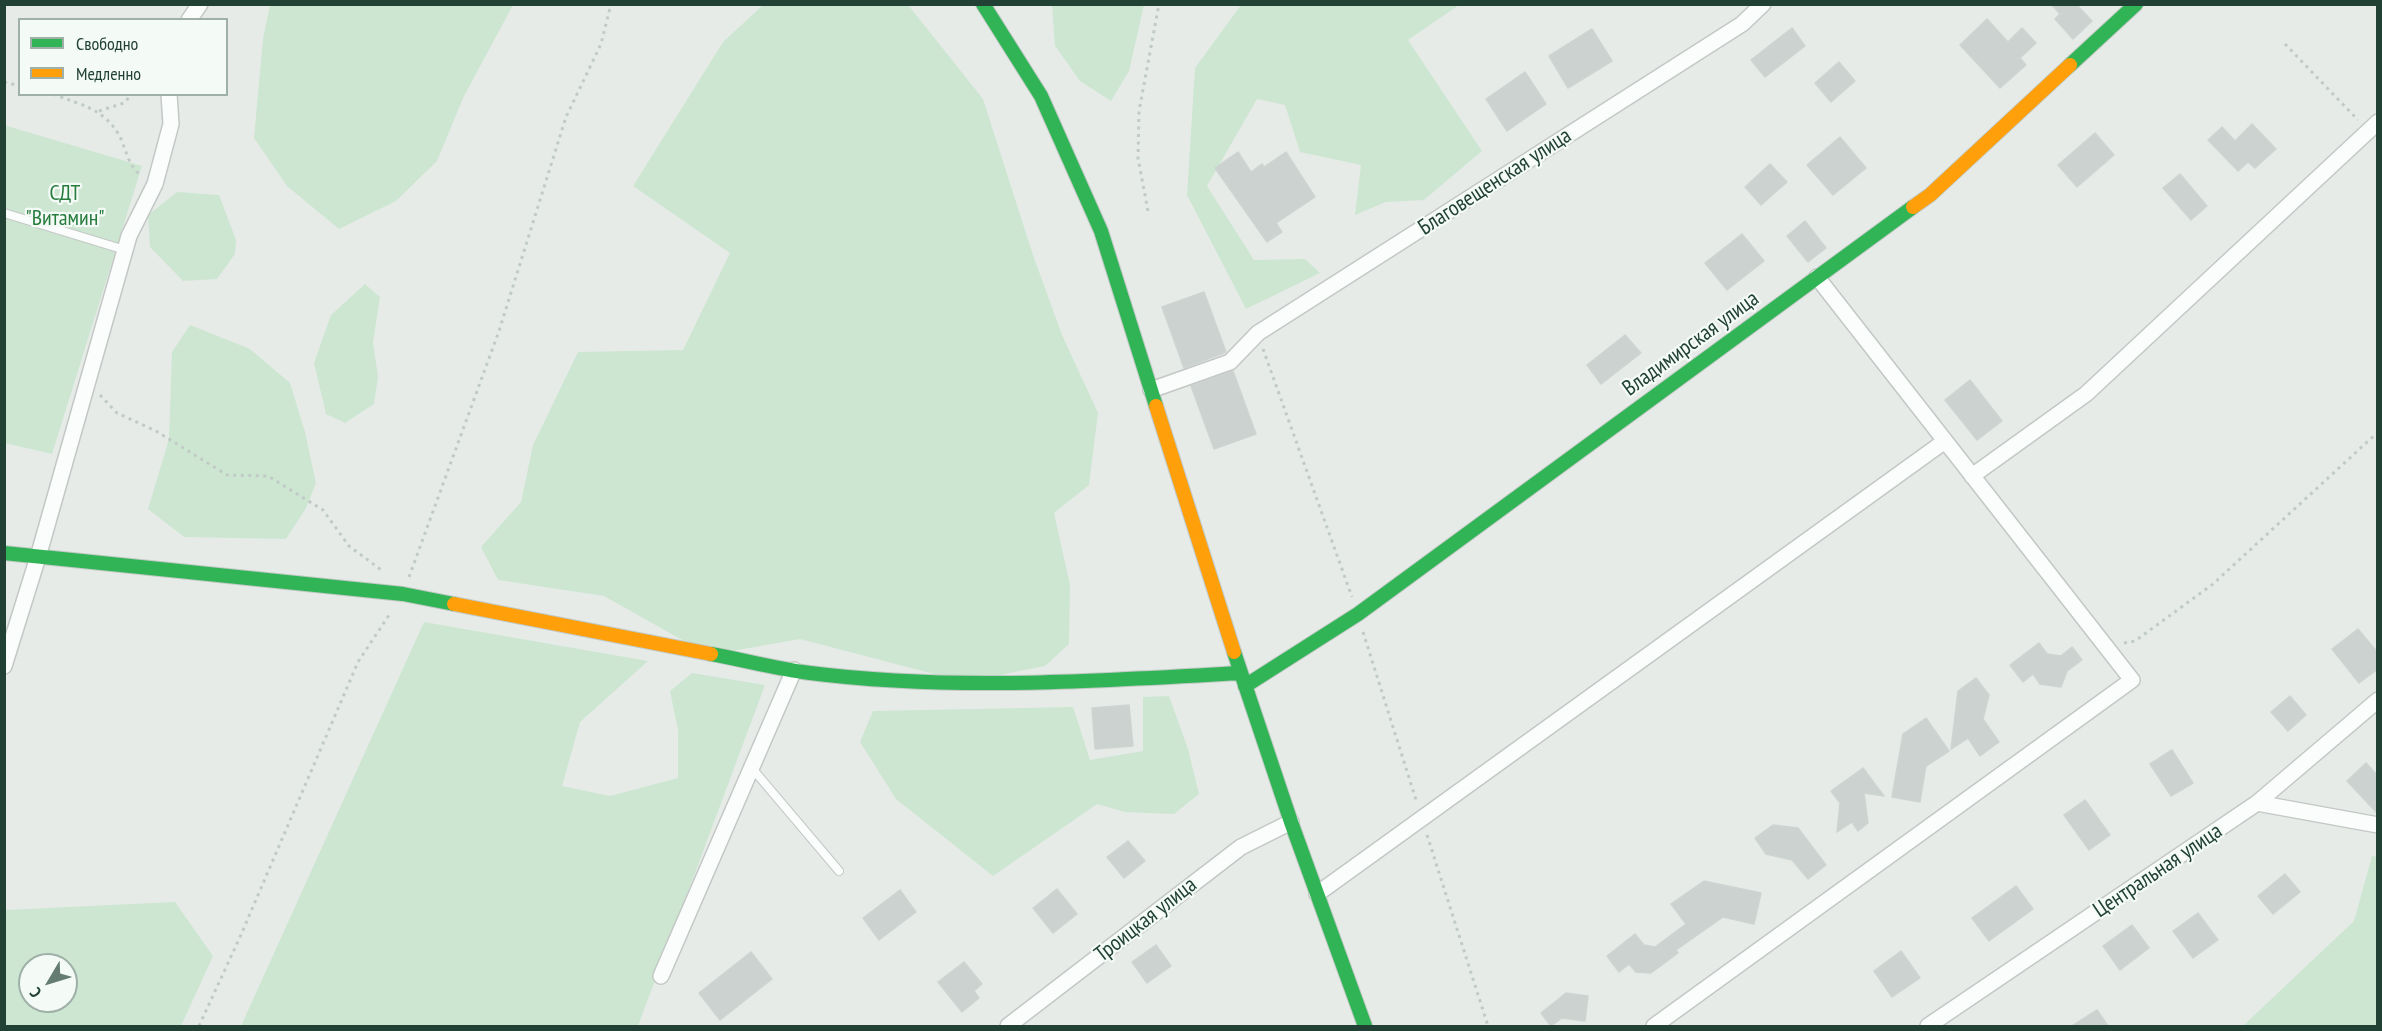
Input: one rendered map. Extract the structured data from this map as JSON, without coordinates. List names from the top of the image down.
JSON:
{
  "streets": {
    "street": [
      "Благовещенская улица",
      "Владимирская улица",
      "Центральная улица",
      "Троицкая улица"
    ]
  },
  "parks": ["СДТ \"Витамин\""],
  "legend": ["Свободно", "Медленно"],
  "north": "bottom left"
}
